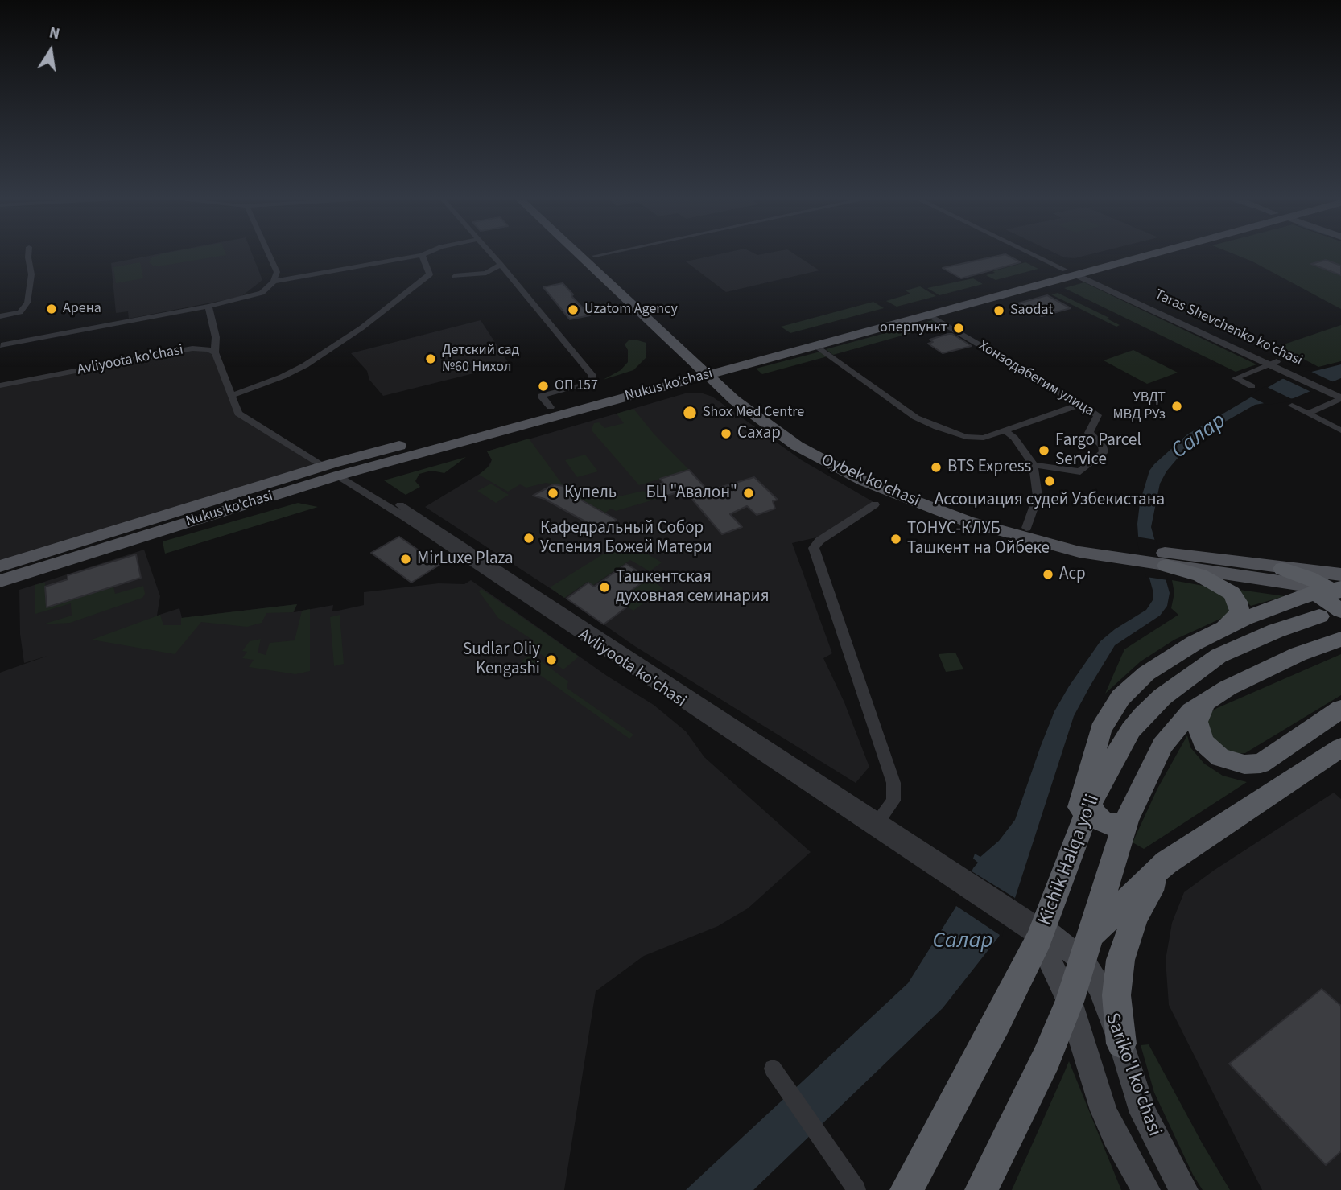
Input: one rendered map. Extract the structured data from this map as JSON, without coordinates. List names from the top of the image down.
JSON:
{
  "streets": {
    "highway": ["Kichik Halqa yo'li"],
    "main road": ["Nukus ko'chasi", "Oybek ko'chasi", "Sariko'l ko'chasi"],
    "street": ["Taras Shevchenko ko'chasi", "Avliyoota ko'chasi", "Хонзодабегим улица"]
  },
  "crossings": [
    ["Taras Shevchenko ko'chasi", "Nukus ko'chasi"],
    ["Avliyoota ko'chasi", "Nukus ko'chasi"],
    ["Avliyoota ko'chasi", "Kichik Halqa yo'li"],
    ["Avliyoota ko'chasi", "Sariko'l ko'chasi"],
    ["Хонзодабегим улица", "Nukus ko'chasi"],
    ["Nukus ko'chasi", "Oybek ko'chasi"],
    ["Kichik Halqa yo'li", "Sariko'l ko'chasi"]
  ],
  "water": ["Салар"],
  "places": [
    "Арена",
    "Uzatom Agency",
    "Saodat",
    "оперпункт",
    "Детский сад №60 Нихол",
    "ОП 157",
    "УВДТ МВД РУз",
    "Shox Med Centre",
    "Сахар",
    "Fargo Parcel Service",
    "BTS Express",
    "Ассоциация судей Узбекистана",
    "Купель",
    "БЦ \"Авалон\"",
    "Кафедральный Собор Успения Божeй Матери",
    "ТОНУС-КЛУБ Ташкент на Ойбеке",
    "MirLuxe Plaza",
    "Аср",
    "Ташкентская духовная семинария",
    "Sudlar Oliy Kengashi"
  ],
  "north": "top"
}
